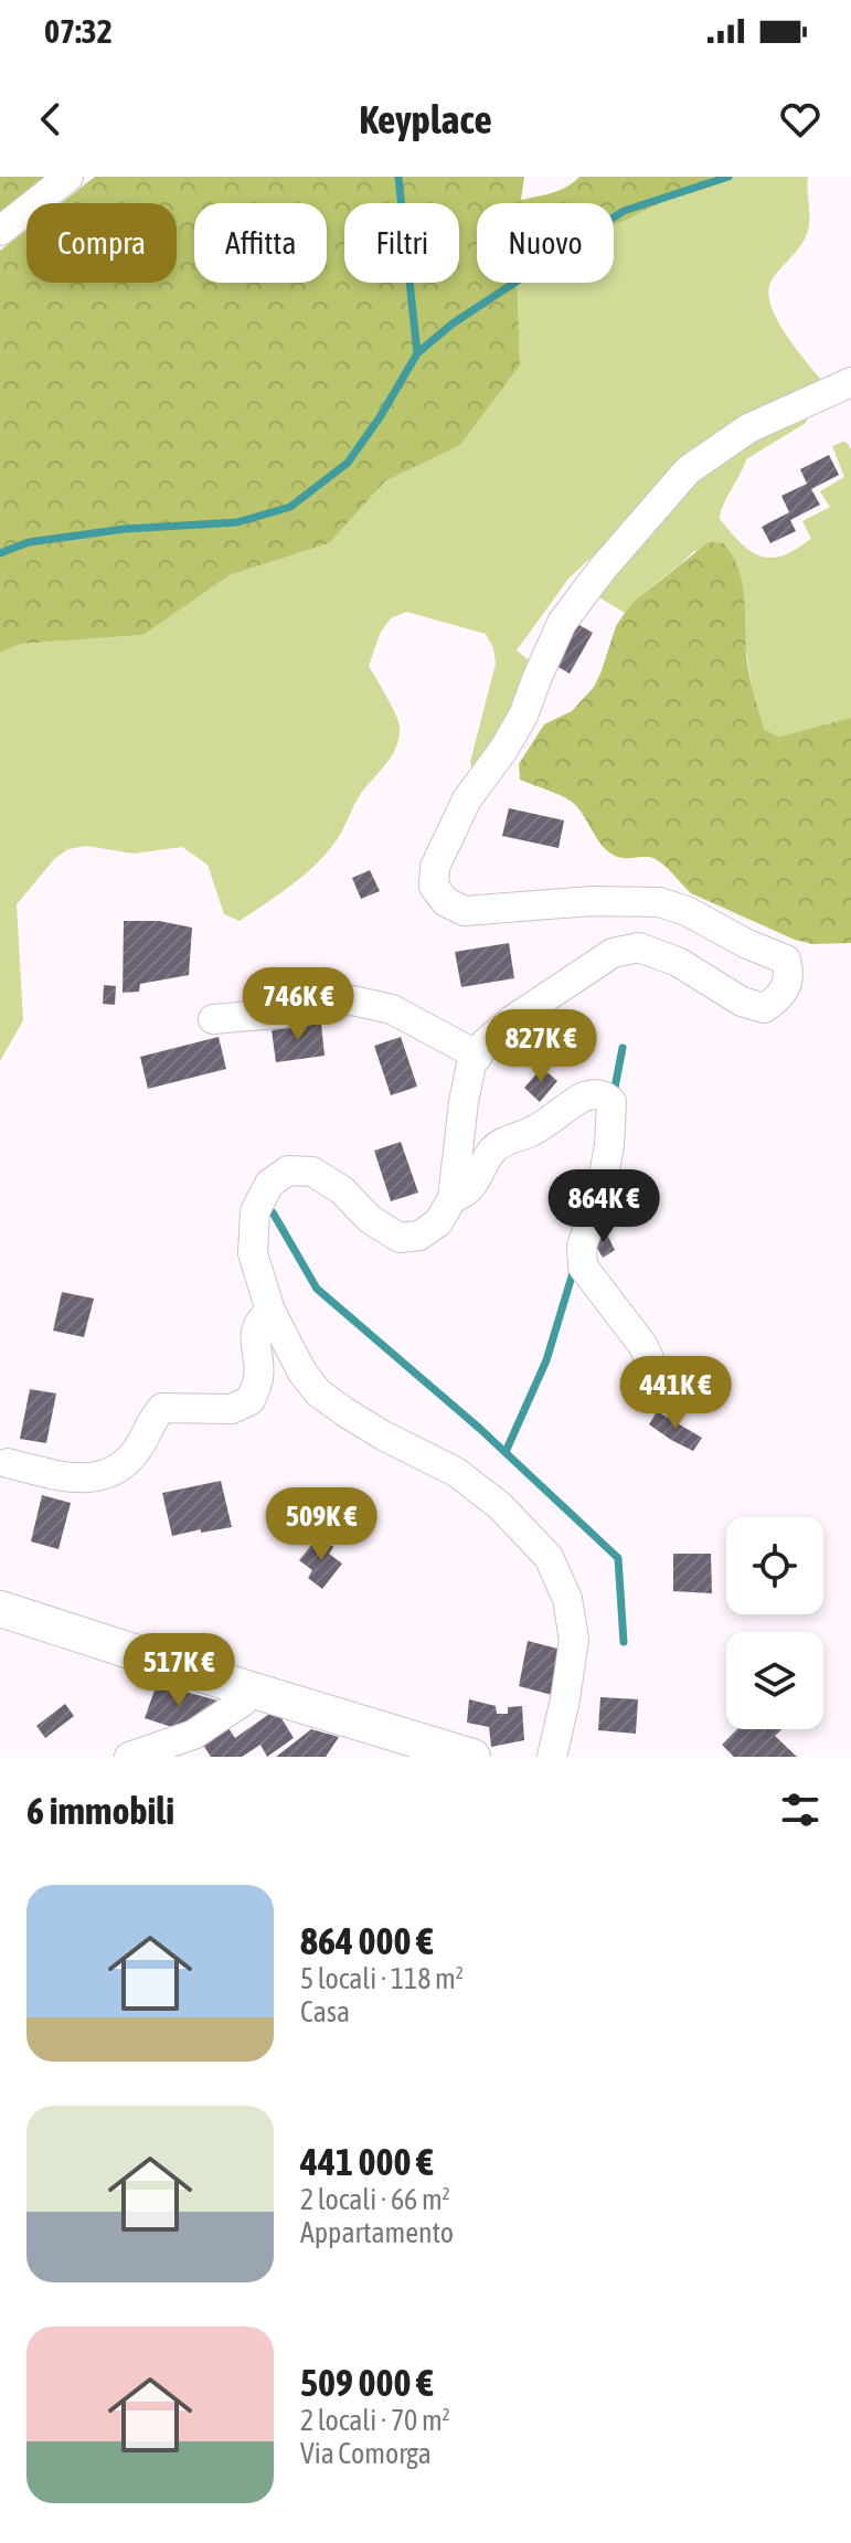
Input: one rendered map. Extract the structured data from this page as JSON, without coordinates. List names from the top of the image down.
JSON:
{
  "page": {
    "status": "07:32",
    "header": "Keyplace",
    "chip": [
      "Compra",
      "Affitta",
      "Filtri",
      "Nuovo"
    ],
    "price": [
      "746K €",
      "827K €",
      "864K €",
      "441K €",
      "509K €",
      "517K €"
    ],
    "heading": "6 immobili",
    "list": [
      {
        "name": "864 000 €",
        "note": "5 locali · 118 m² · Casa"
      },
      {
        "name": "441 000 €",
        "note": "2 locali · 66 m² · Appartamento"
      },
      {
        "name": "509 000 €",
        "note": "2 locali · 70 m² · Via Comorga"
      }
    ]
  }
}
